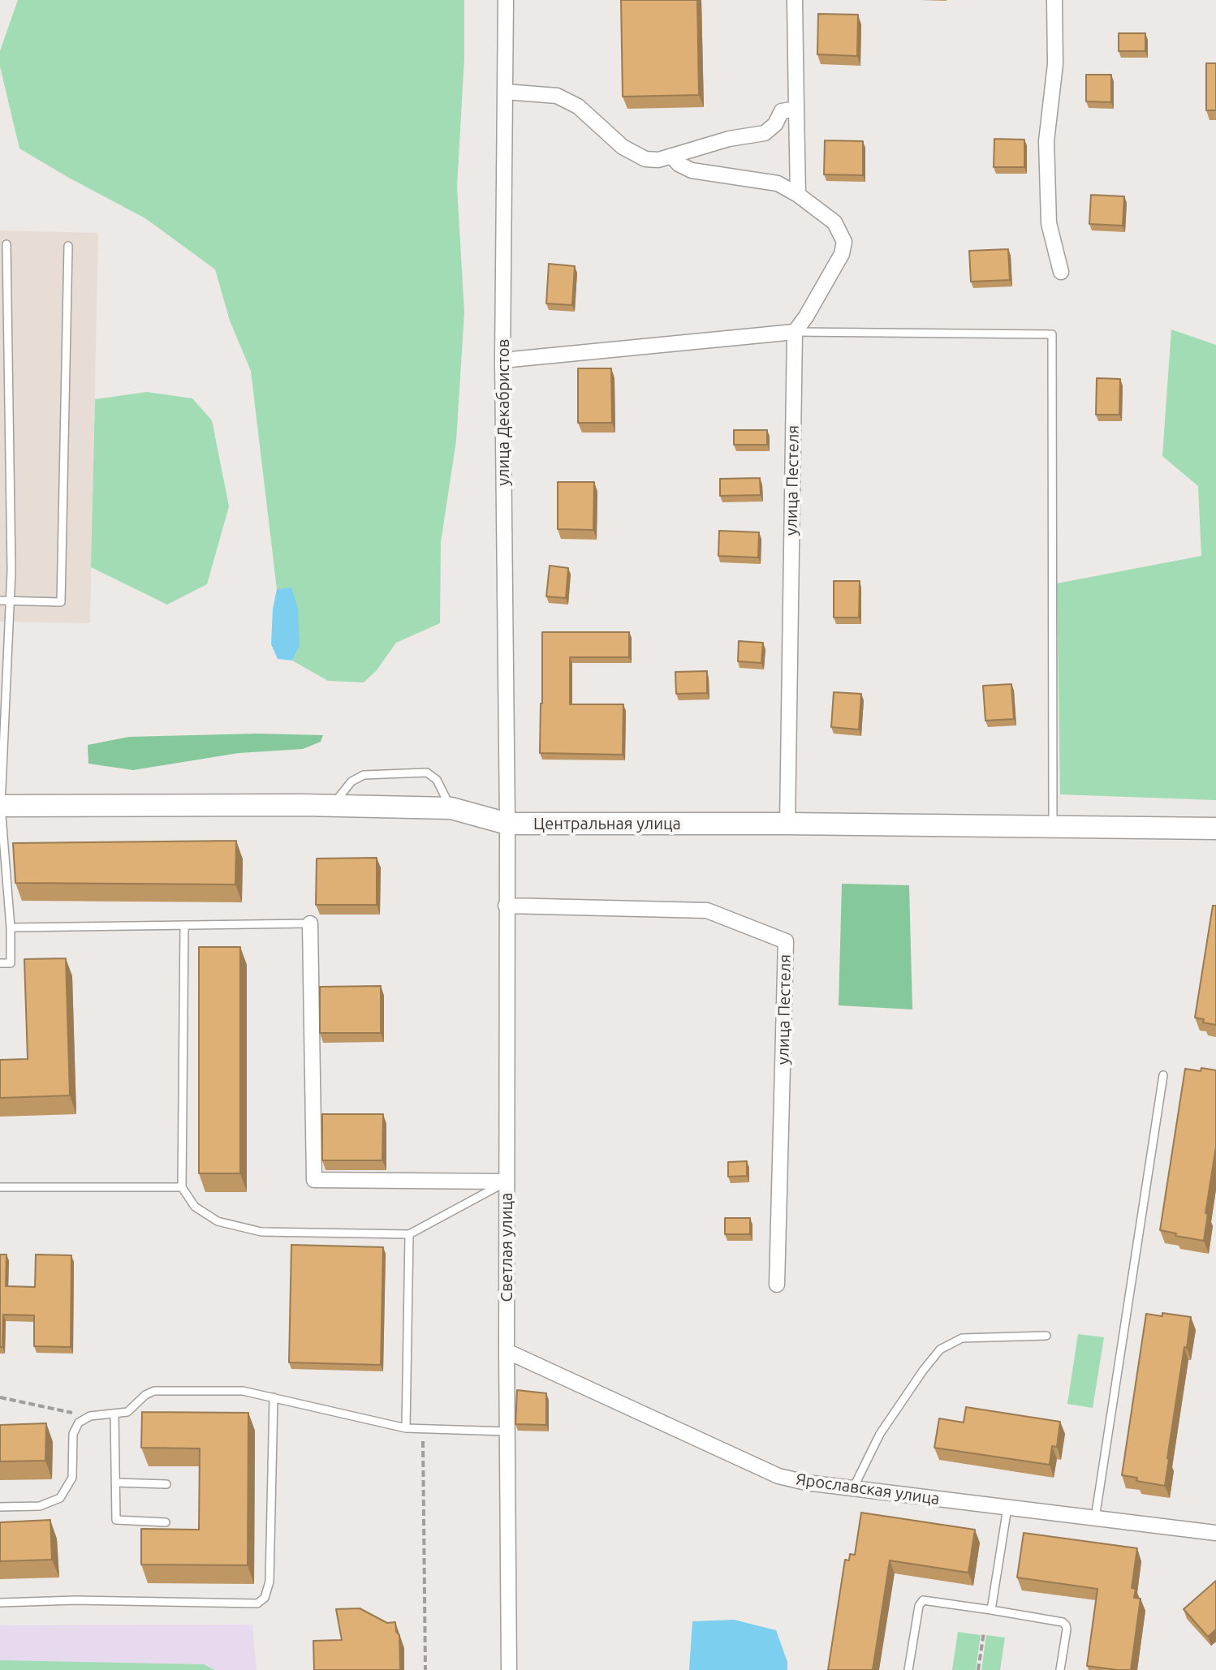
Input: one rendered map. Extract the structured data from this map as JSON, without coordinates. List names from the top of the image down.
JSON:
{
  "streets": {
    "street": [
      "улица Декабристов",
      "улица Пестеля",
      "Центральная улица",
      "Светлая улица",
      "Ярославская улица"
    ]
  },
  "crossings": [
    ["улица Декабристов", "Центральная улица"],
    ["улица Декабристов", "Светлая улица"],
    ["улица Пестеля", "Центральная улица"],
    ["улица Пестеля", "Светлая улица"],
    ["Центральная улица", "Светлая улица"],
    ["Светлая улица", "Ярославская улица"]
  ]
}
